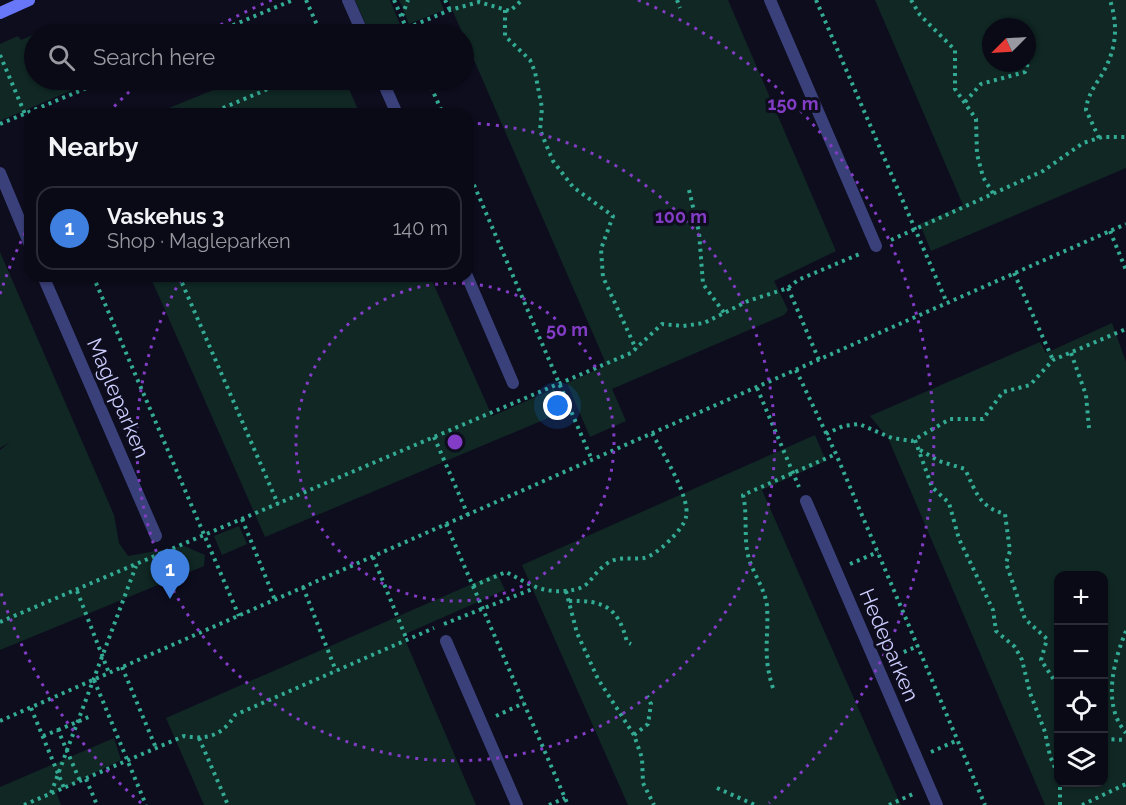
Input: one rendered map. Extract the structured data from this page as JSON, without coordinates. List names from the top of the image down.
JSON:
{
  "streets": {
    "street": ["Magleparken", "Hedeparken"]
  },
  "north": "bottom left",
  "page": {
    "search": "Search here",
    "heading": "Nearby",
    "list": [
      {
        "mark": "1",
        "name": "Vaskehus 3",
        "note": "Shop · Magleparken",
        "value": "140 m"
      }
    ],
    "pins": "1",
    "map_buttons": ["+", "−"]
  },
  "rings": ["150 m", "100 m", "50 m"]
}
